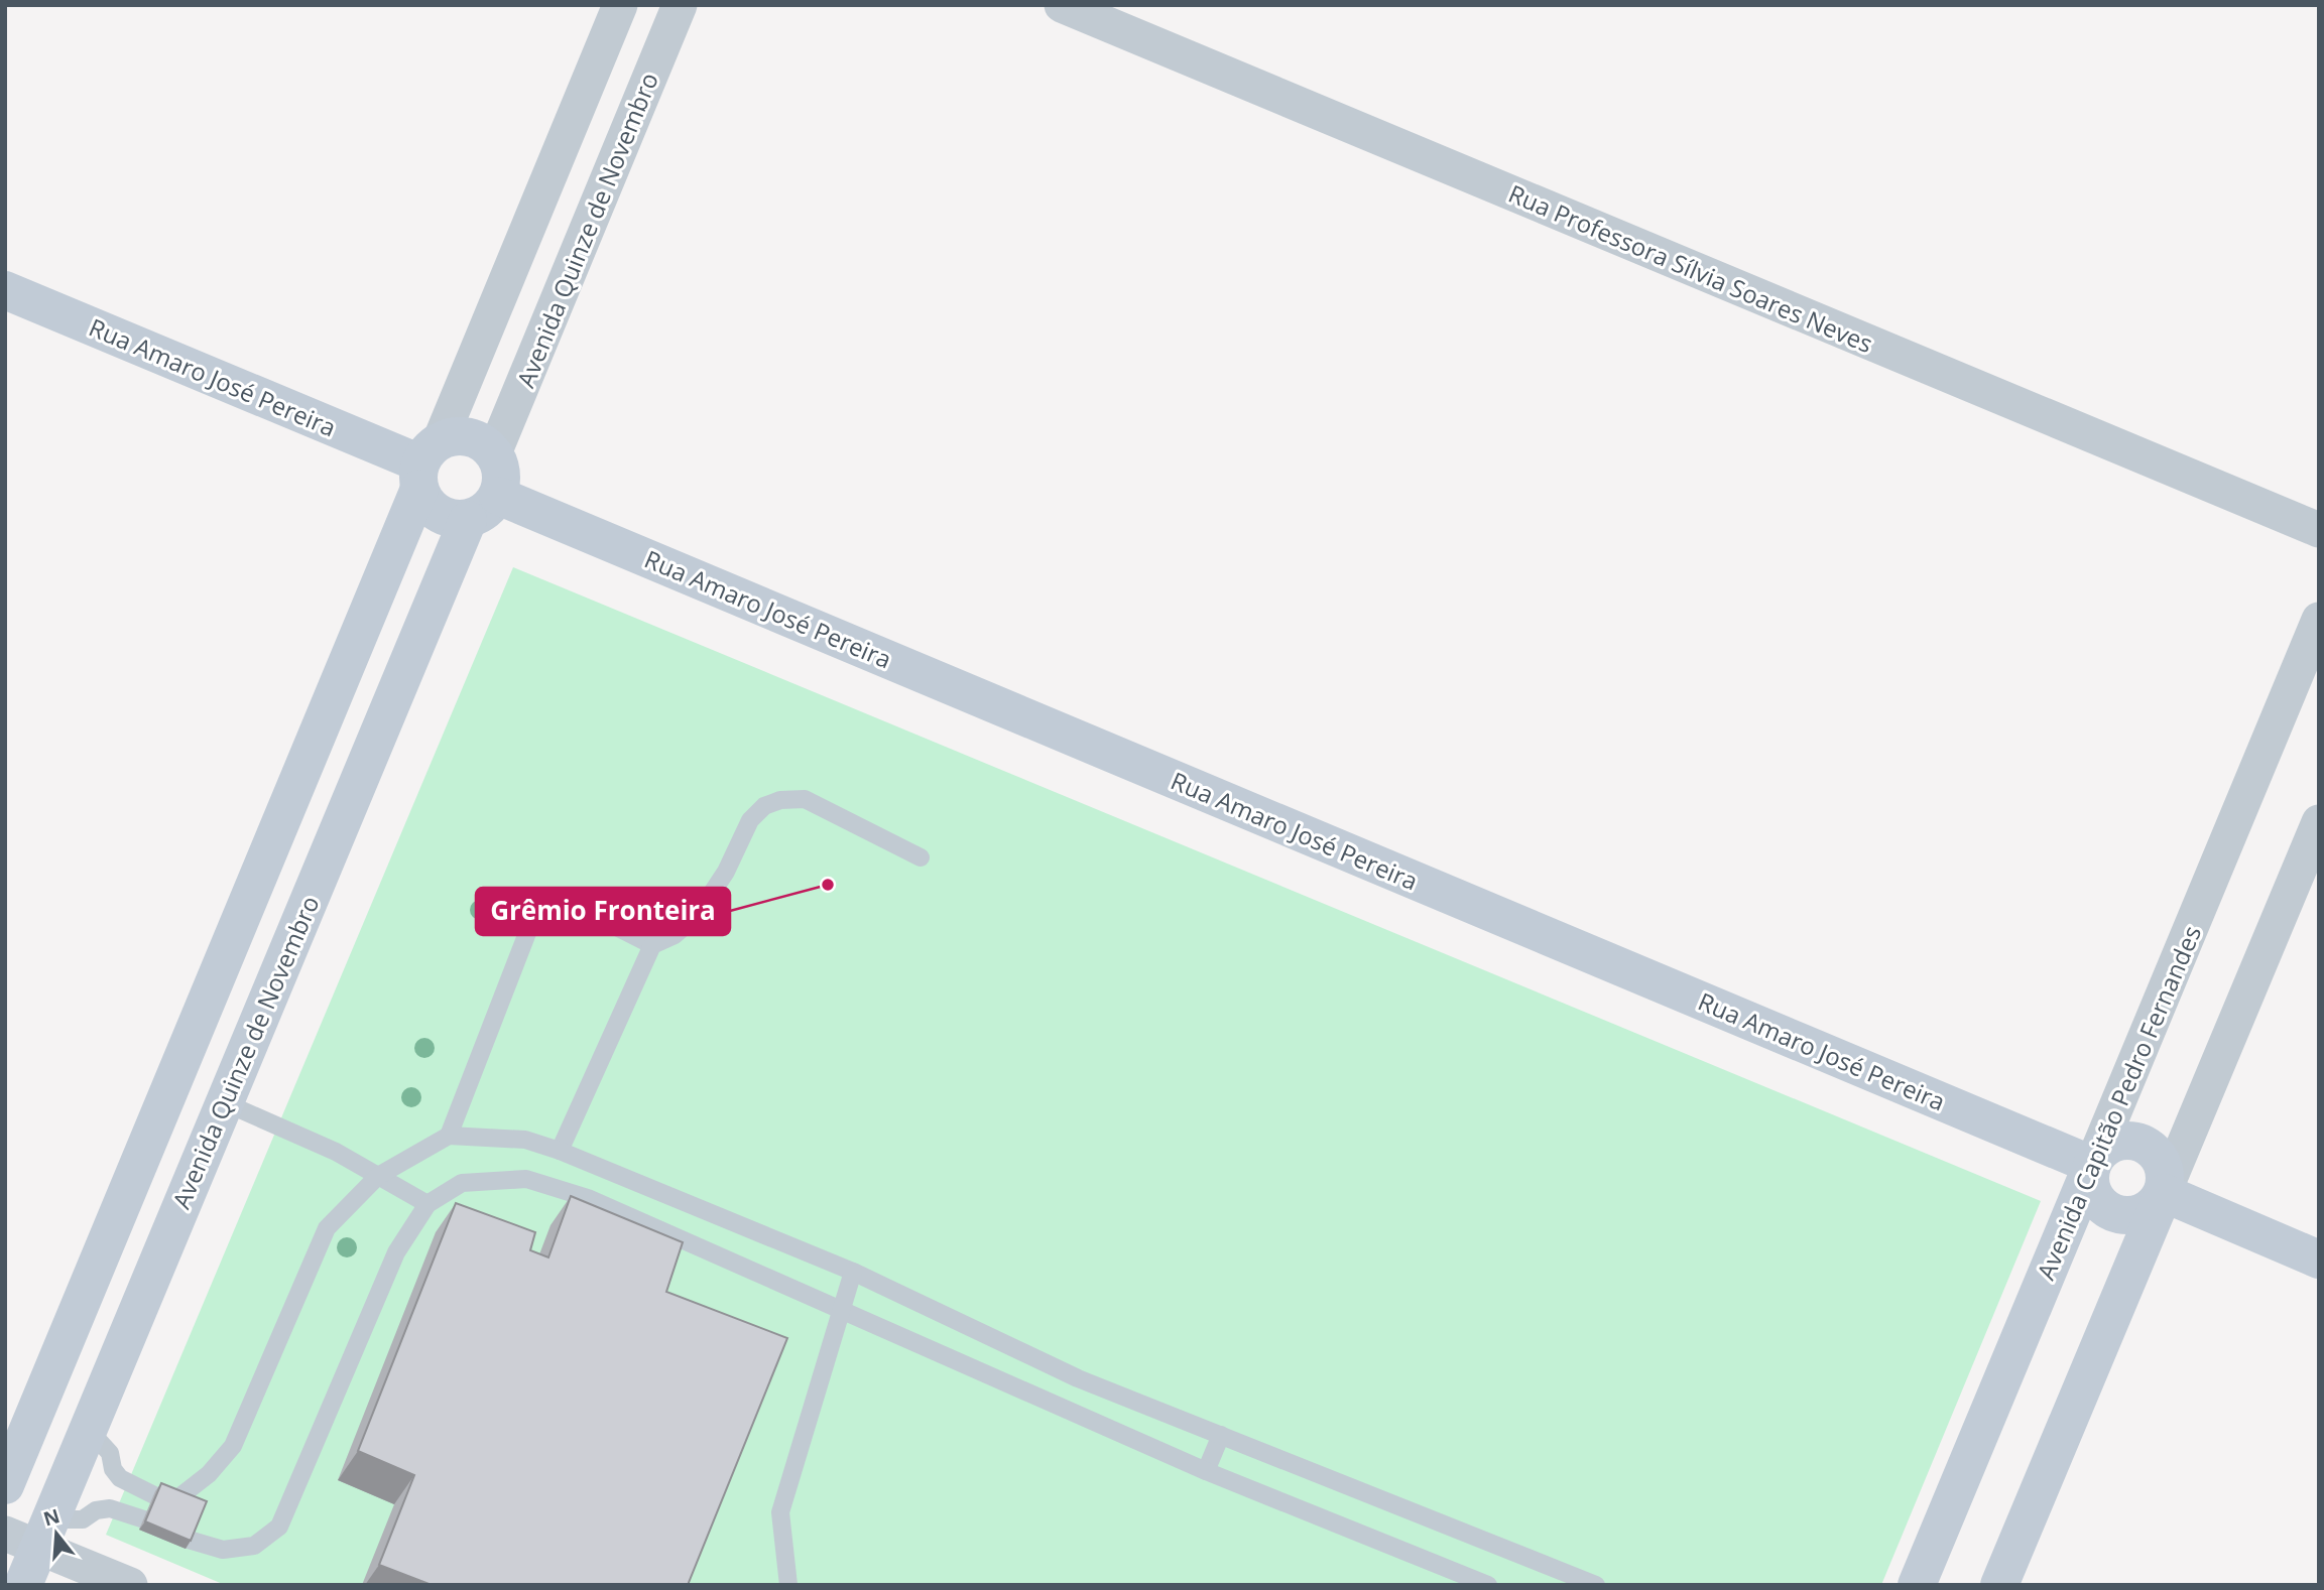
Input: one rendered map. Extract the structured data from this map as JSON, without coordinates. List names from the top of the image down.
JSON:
{
  "streets": {
    "street": [
      "Avenida Quinze de Novembro",
      "Rua Professora Sílvia Soares Neves",
      "Rua Amaro José Pereira",
      "Avenida Capitão Pedro Fernandes"
    ]
  },
  "crossings": [
    ["Avenida Quinze de Novembro", "Rua Amaro José Pereira"],
    ["Rua Amaro José Pereira", "Avenida Capitão Pedro Fernandes"]
  ],
  "places": ["Grêmio Fronteira"],
  "north": "top"
}
